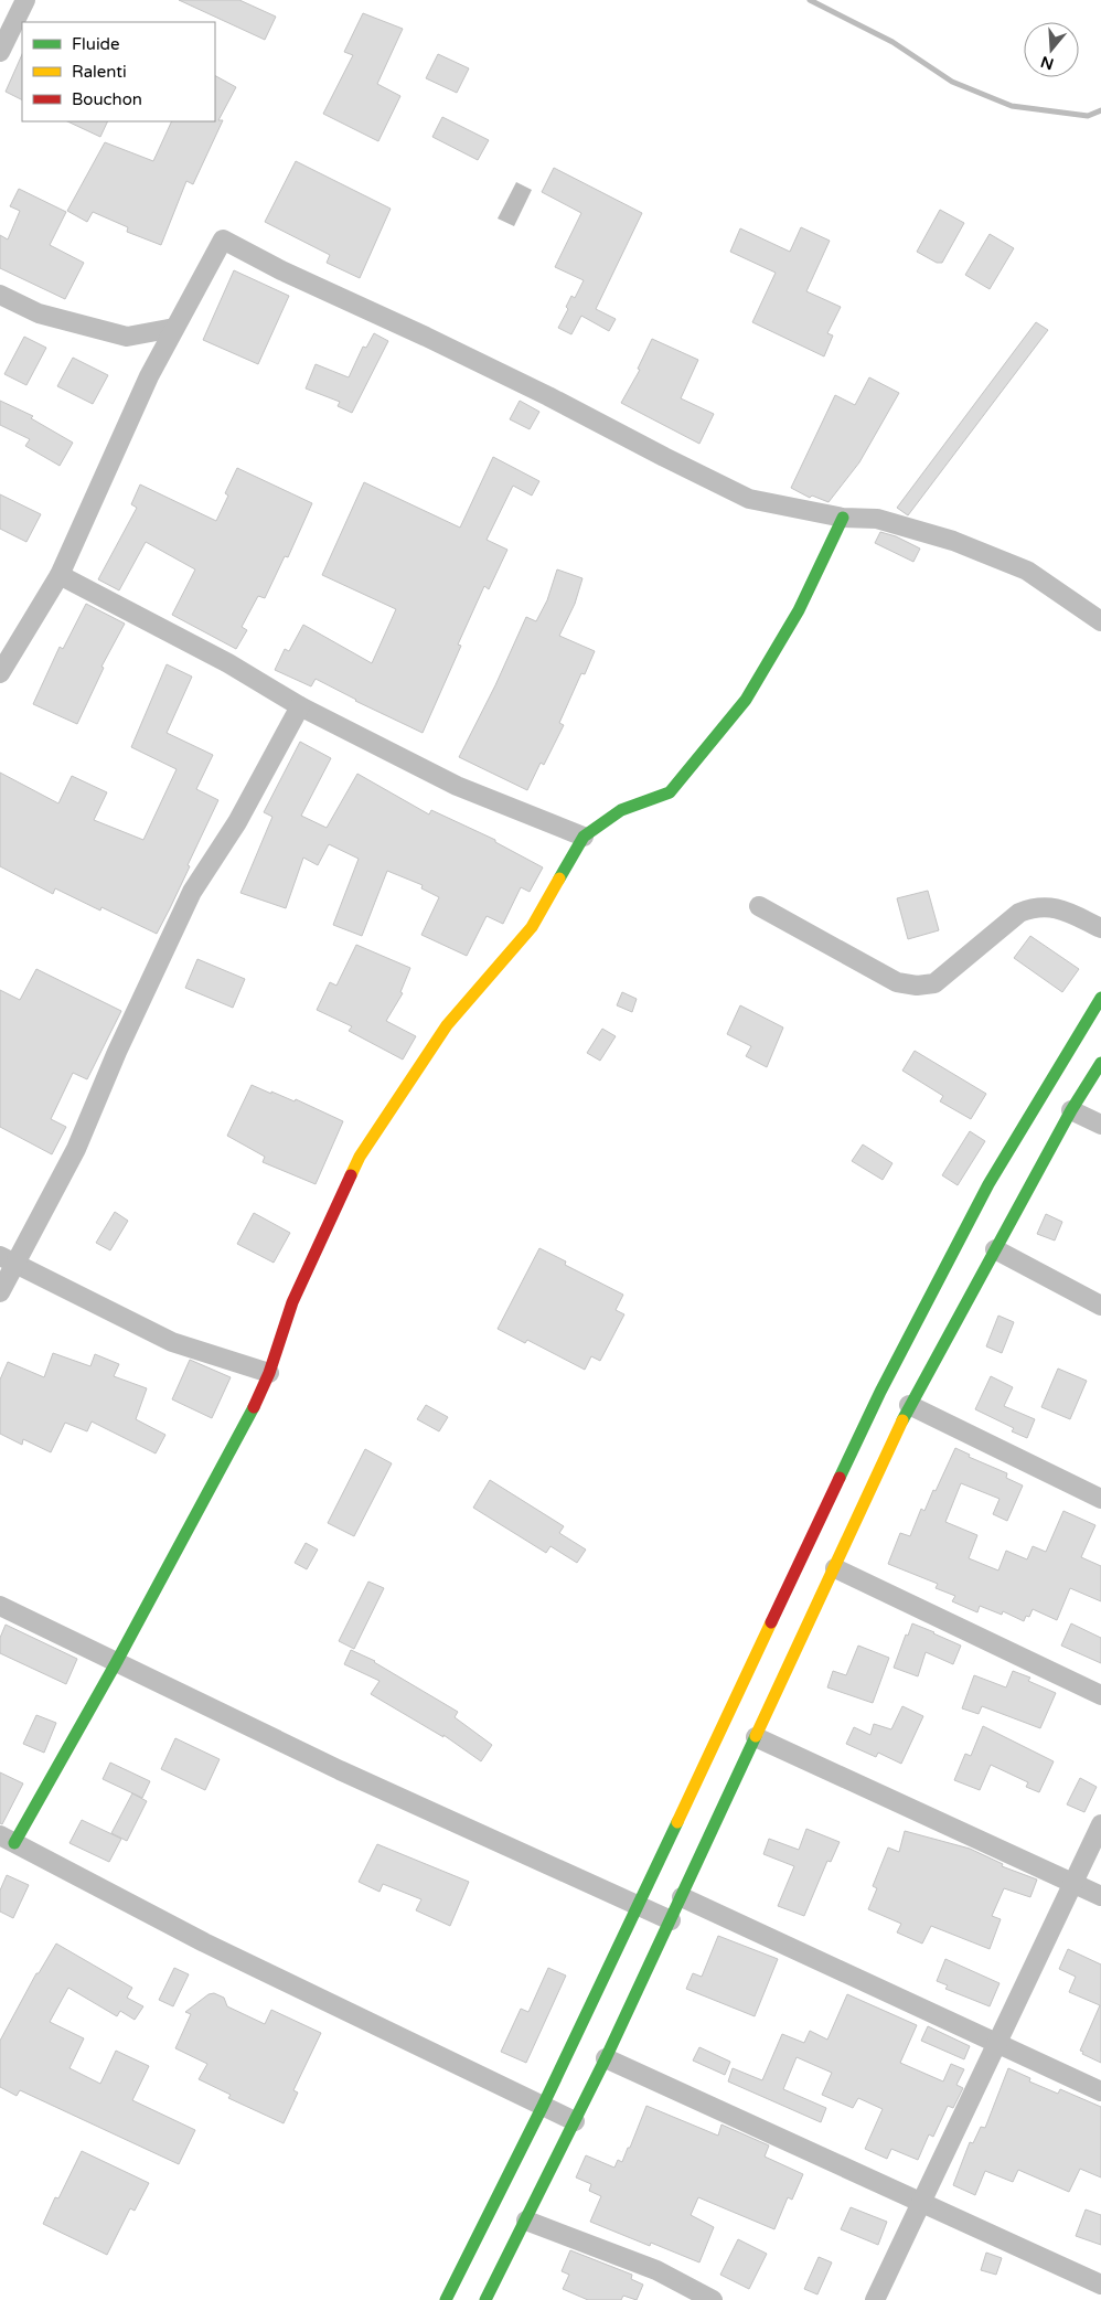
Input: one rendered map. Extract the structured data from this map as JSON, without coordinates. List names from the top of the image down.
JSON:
{
  "legend": ["Fluide", "Ralenti", "Bouchon"],
  "north": "bottom"
}
